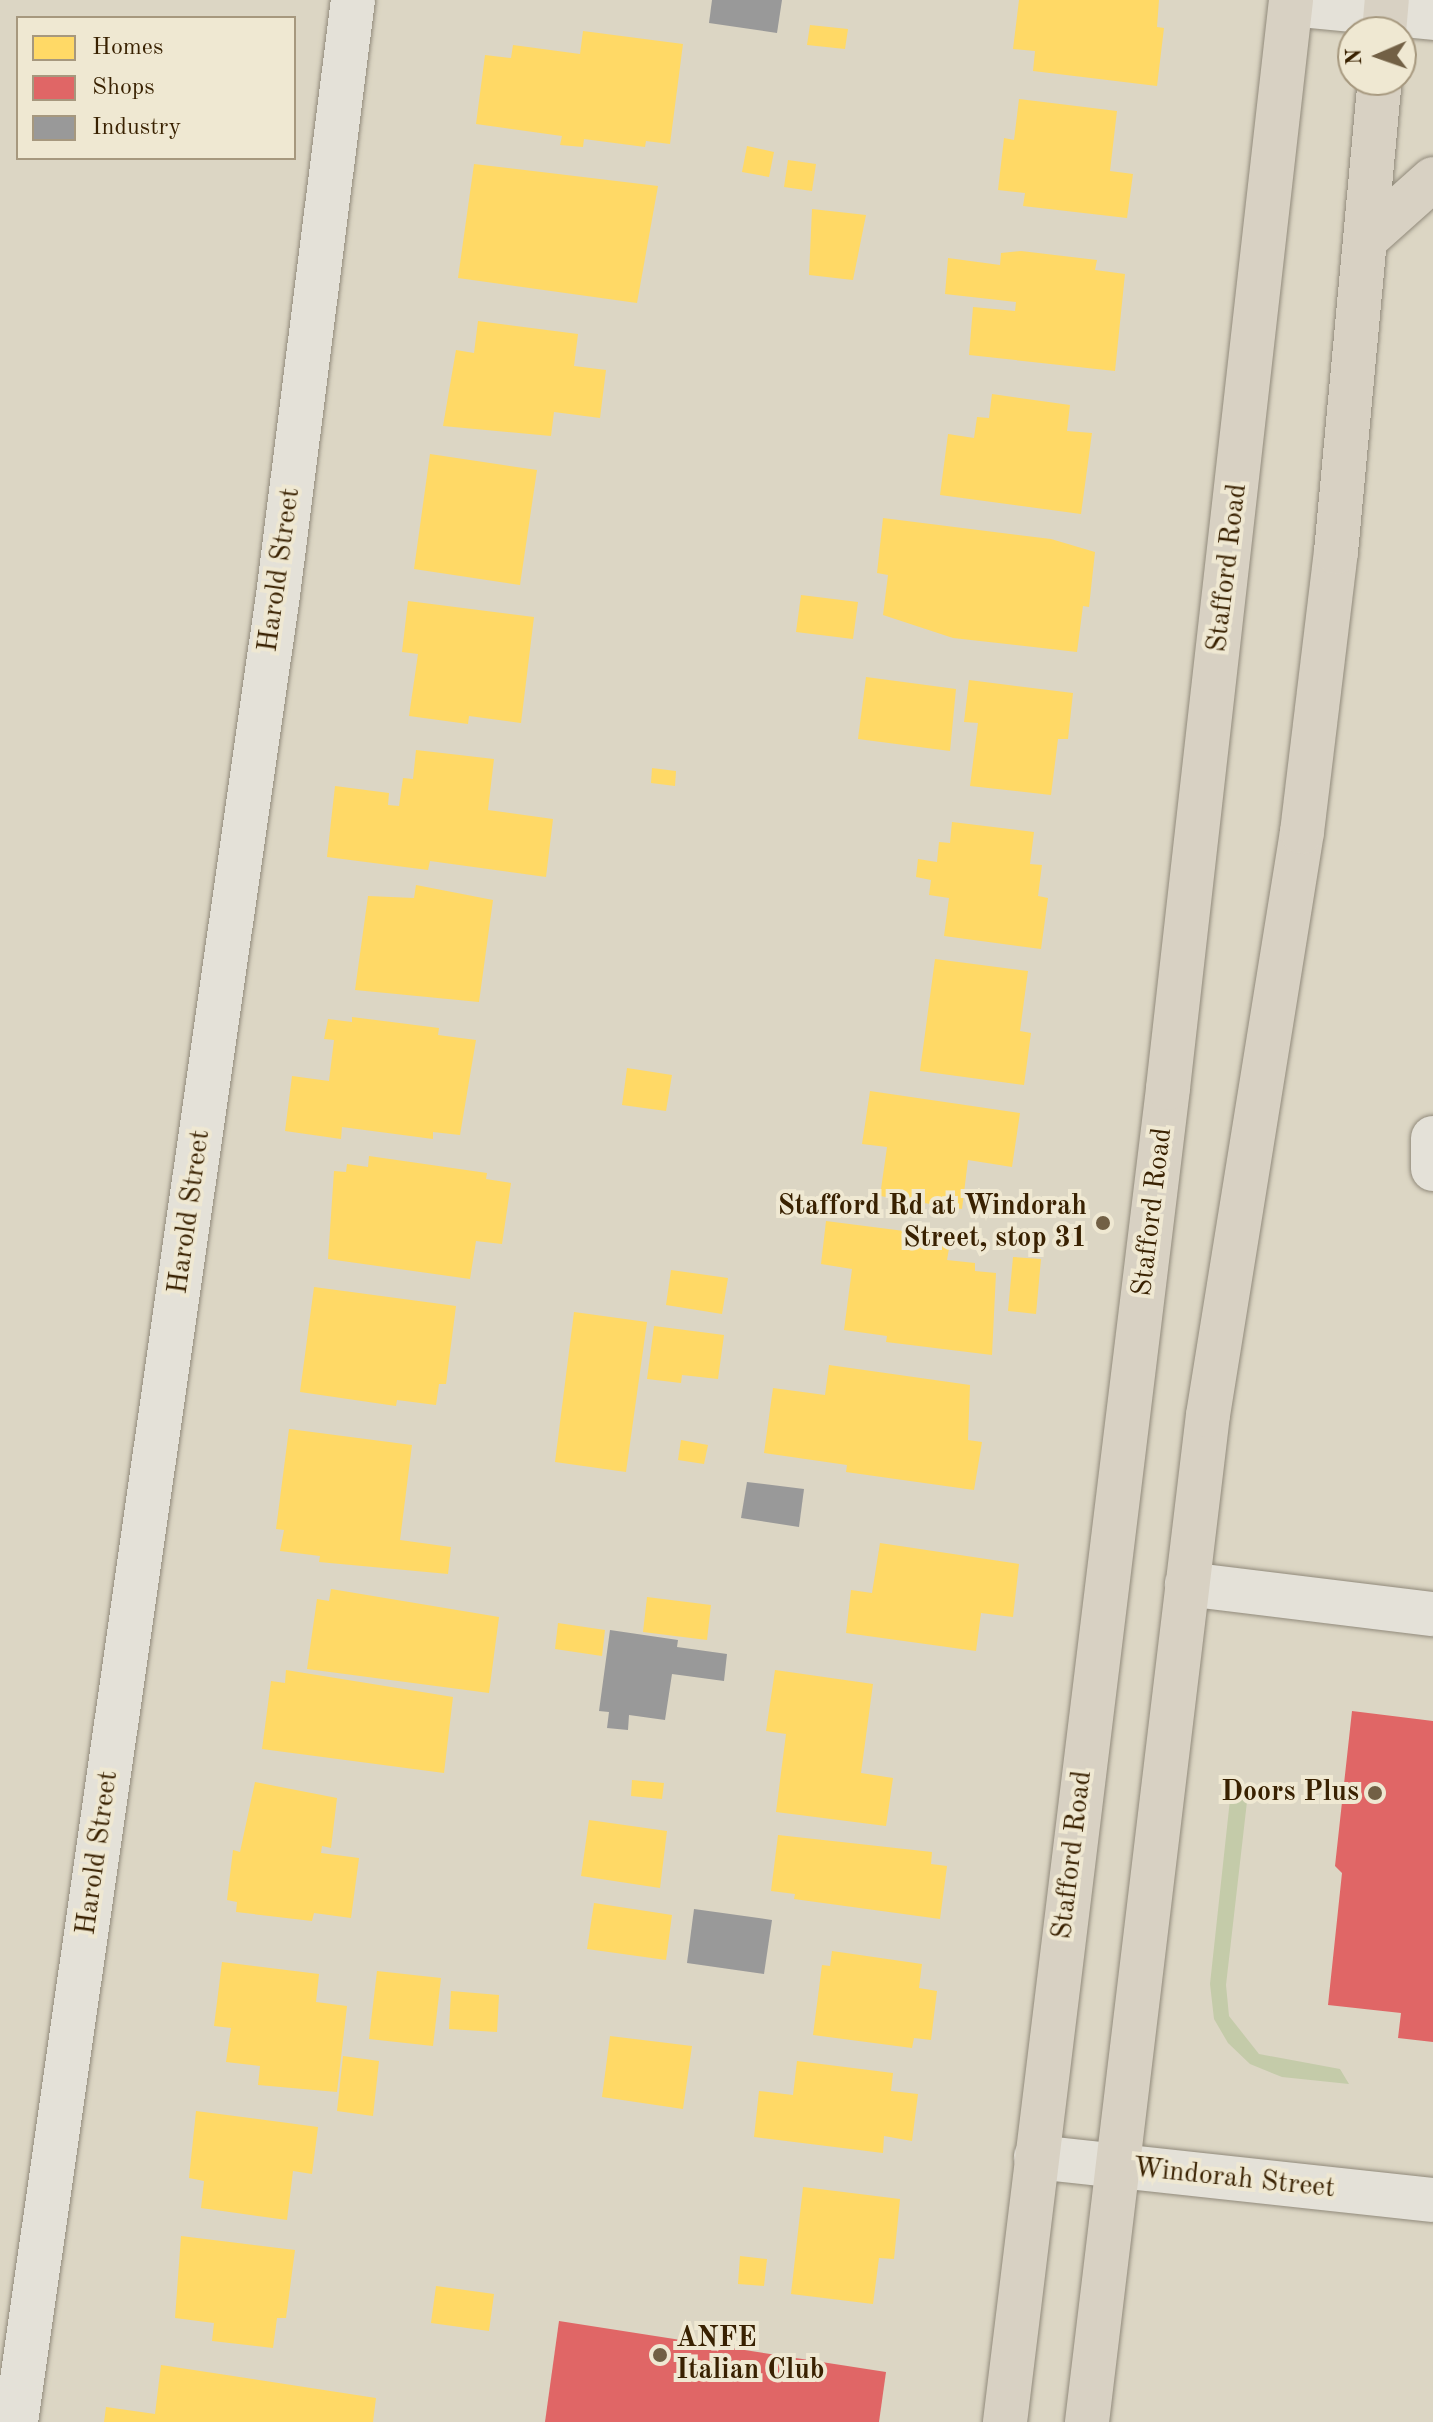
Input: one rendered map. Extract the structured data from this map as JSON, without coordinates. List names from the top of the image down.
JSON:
{
  "streets": {
    "highway": ["Stafford Road"],
    "street": ["Harold Street", "Windorah Street"]
  },
  "crossings": [
    ["Stafford Road", "Windorah Street"]
  ],
  "places": ["Stafford Rd at Windorah Street, stop 31", "Doors Plus", "ANFE Italian Club"],
  "legend": ["Homes", "Shops", "Industry"],
  "north": "left"
}
